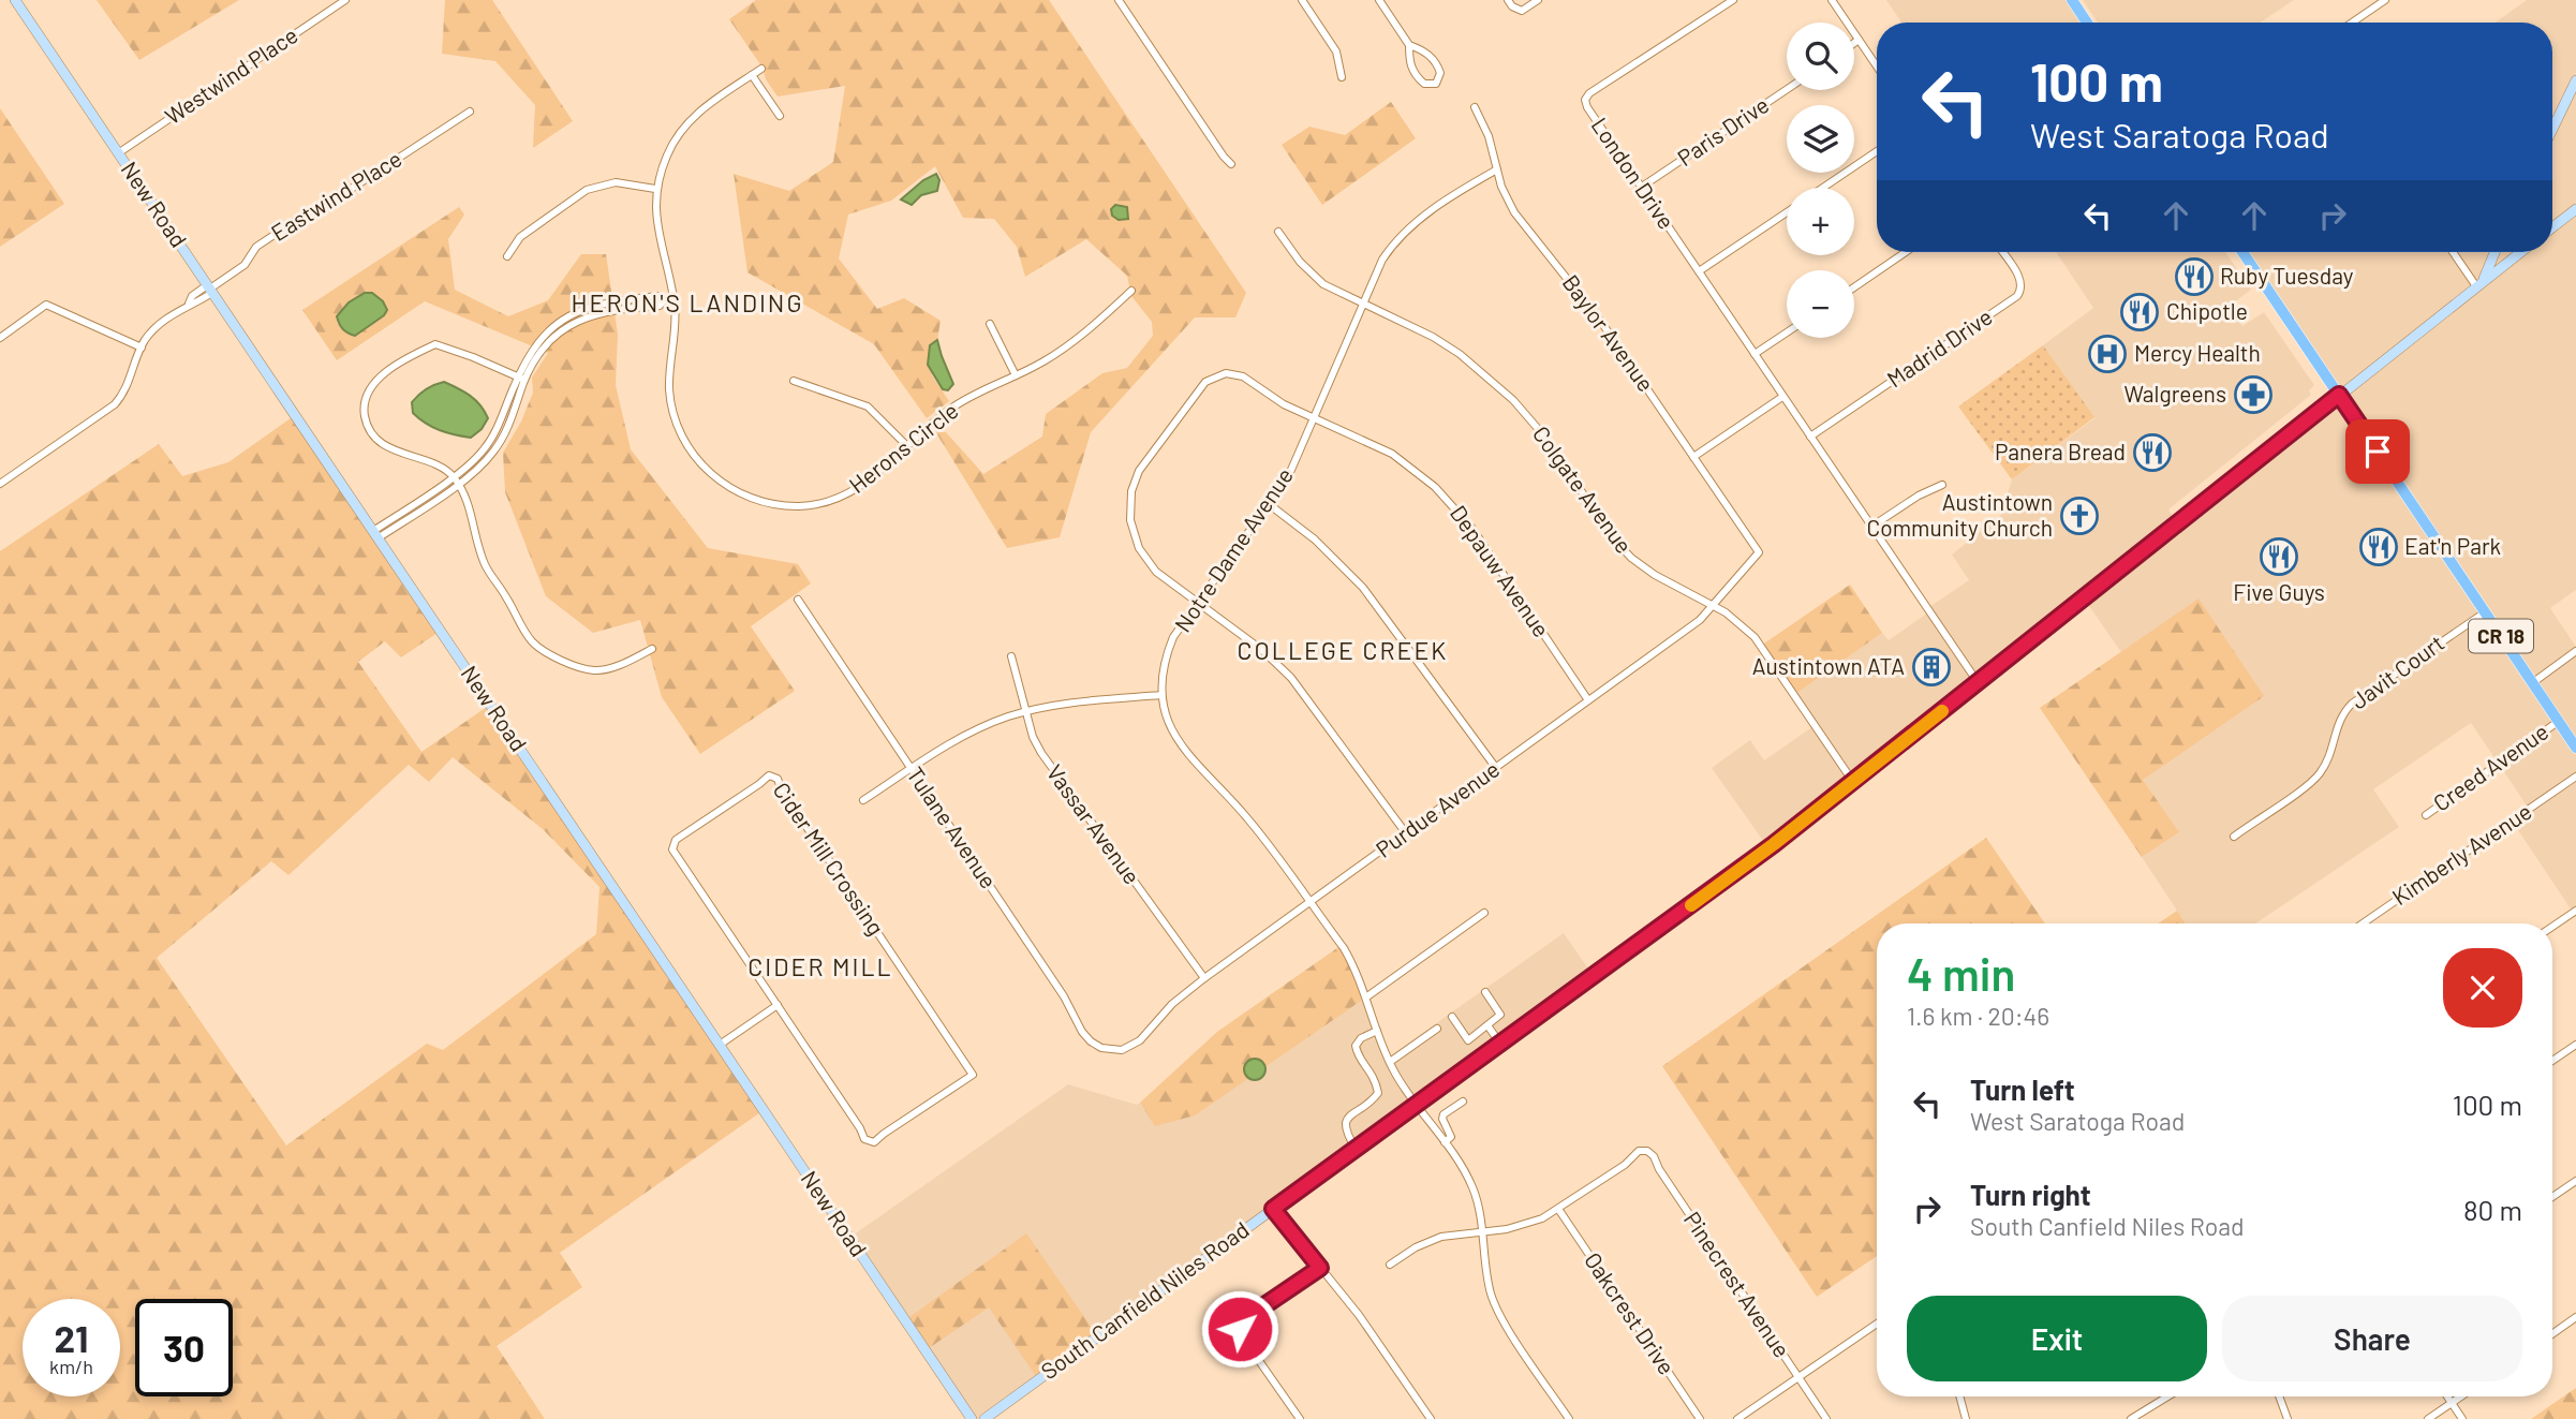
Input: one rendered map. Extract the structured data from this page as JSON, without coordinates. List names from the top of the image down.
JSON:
{
  "streets": {
    "main road": ["New Road", "CR 18", "South Canfield Niles Road"],
    "street": [
      "Westwind Place",
      "Paris Drive",
      "London Drive",
      "Eastwind Place",
      "Baylor Avenue",
      "Madrid Drive",
      "Herons Circle",
      "Colgate Avenue",
      "Notre Dame Avenue",
      "Depauw Avenue",
      "Javit Court",
      "Creed Avenue",
      "Purdue Avenue",
      "Vassar Avenue",
      "Tulane Avenue",
      "Kimberly Avenue",
      "Cider Mill Crossing",
      "Pinecrest Avenue",
      "Oakcrest Drive"
    ]
  },
  "crossings": [
    ["Westwind Place", "New Road"],
    ["Paris Drive", "London Drive"],
    ["London Drive", "Madrid Drive"],
    ["Eastwind Place", "New Road"],
    ["Baylor Avenue", "Notre Dame Avenue"],
    ["Baylor Avenue", "Purdue Avenue"],
    ["Colgate Avenue", "Notre Dame Avenue"],
    ["Colgate Avenue", "Purdue Avenue"],
    ["Notre Dame Avenue", "Depauw Avenue"],
    ["Notre Dame Avenue", "Purdue Avenue"],
    ["Notre Dame Avenue", "South Canfield Niles Road"],
    ["Depauw Avenue", "Purdue Avenue"],
    ["CR 18", "Javit Court"],
    ["CR 18", "Creed Avenue"],
    ["Purdue Avenue", "Vassar Avenue"],
    ["Purdue Avenue", "Tulane Avenue"],
    ["Pinecrest Avenue", "Oakcrest Drive"]
  ],
  "districts": ["HERON'S LANDING", "COLLEGE CREEK", "CIDER MILL"],
  "places": {
    "restaurant": [
      "Ruby Tuesday",
      "Chipotle",
      "Panera Bread",
      "Eat'n Park",
      "Five Guys"
    ],
    "hospital": ["Mercy Health"],
    "pharmacy": ["Walgreens"],
    "church": ["Austintown Community Church"],
    "building": ["Austintown ATA"]
  },
  "page": {
    "map_buttons": ["+", "−"],
    "turn": ["100 m", "West Saratoga Road"],
    "heading": ["4 min", "1.6 km · 20:46"],
    "list": [
      {
        "name": "Turn left",
        "note": "West Saratoga Road",
        "value": "100 m"
      },
      {
        "name": "Turn right",
        "note": "South Canfield Niles Road",
        "value": "80 m"
      }
    ],
    "buttons": ["Exit", "Share"],
    "speed": "21 km/h",
    "limit": "30"
  }
}
